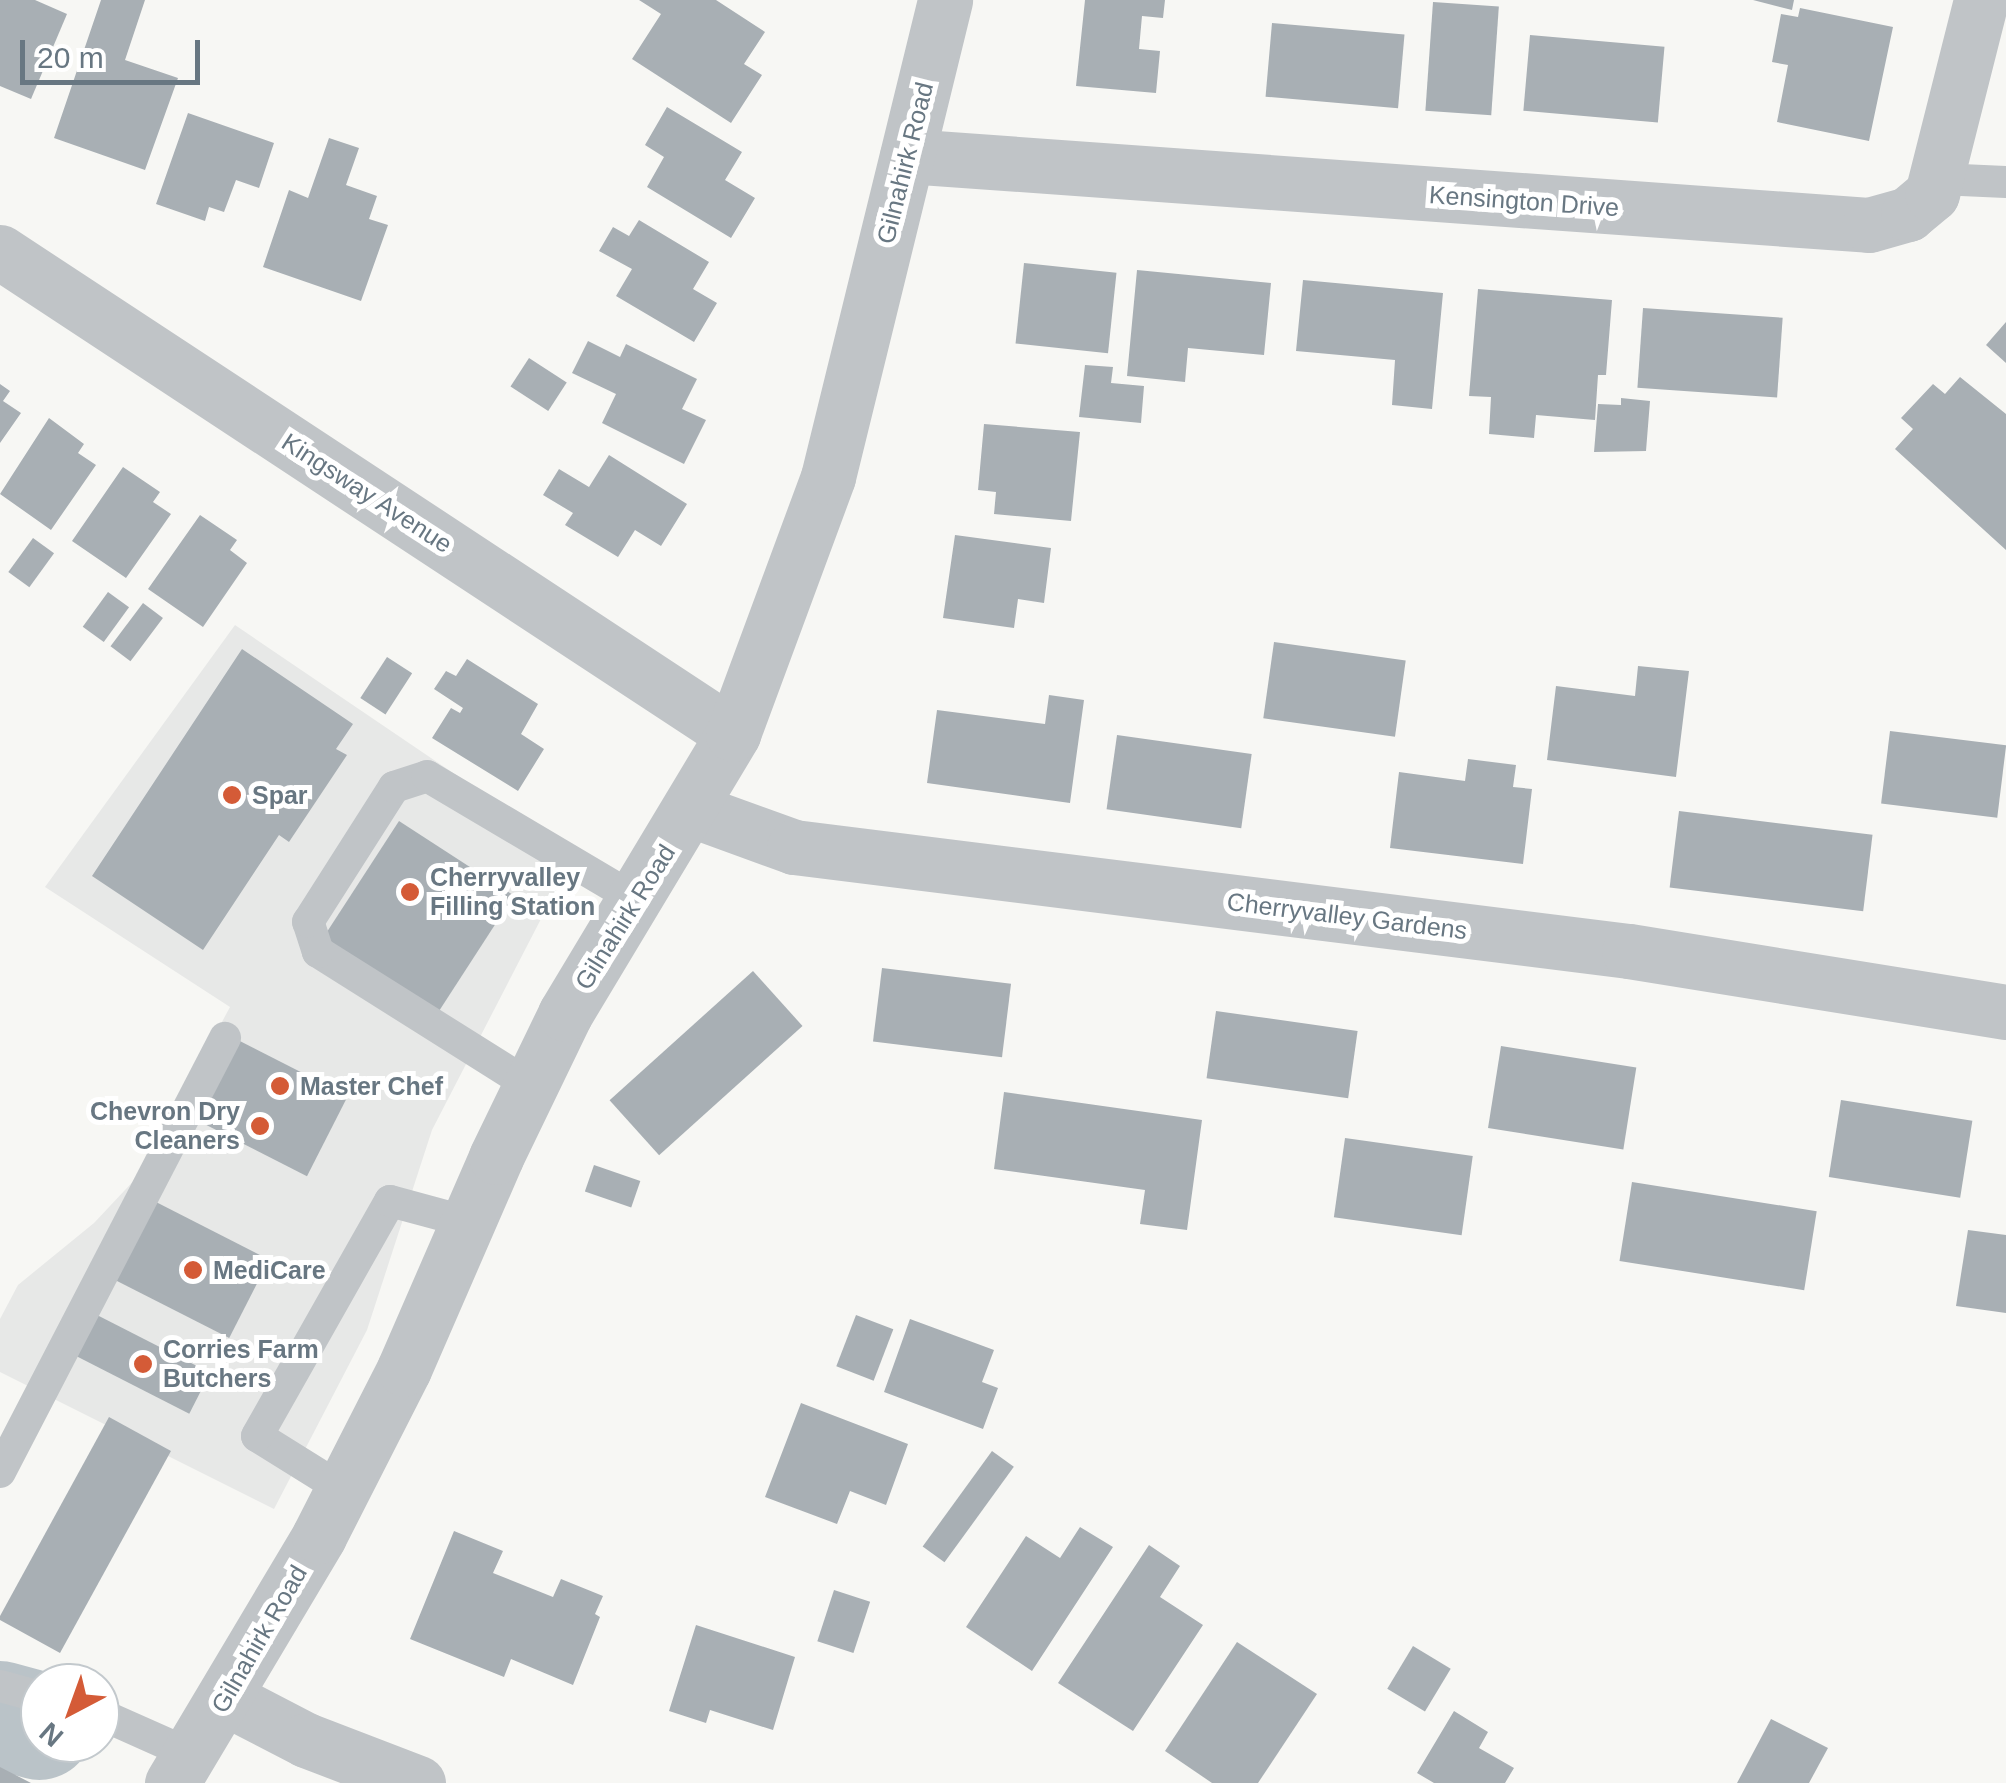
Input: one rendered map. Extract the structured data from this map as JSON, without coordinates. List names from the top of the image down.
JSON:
{
  "streets": {
    "street": [
      "Gilnahirk Road",
      "Kensington Drive",
      "Kingsway Avenue",
      "Cherryvalley Gardens"
    ]
  },
  "crossings": [
    ["Gilnahirk Road", "Kensington Drive"],
    ["Gilnahirk Road", "Kingsway Avenue"],
    ["Gilnahirk Road", "Cherryvalley Gardens"]
  ],
  "places": [
    "Spar",
    "Cherryvalley Filling Station",
    "Master Chef",
    "Chevron Dry Cleaners",
    "MediCare",
    "Corries Farm Butchers"
  ],
  "scale_bar": "20 m",
  "north": "bottom left"
}
